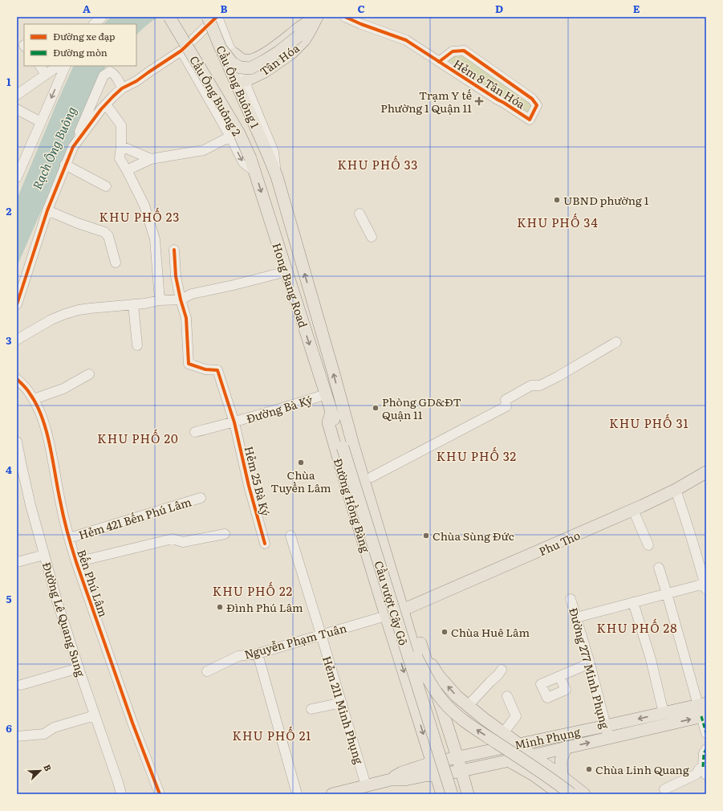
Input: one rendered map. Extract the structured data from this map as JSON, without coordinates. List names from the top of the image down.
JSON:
{
  "streets": {
    "main road": [
      "Tân Hóa",
      "Cầu Ông Buông 1",
      "Cầu Ông Buông 2",
      "Hong Bang Road",
      "Đường Hồng Bàng",
      "Phu Tho",
      "Cầu vượt Cây Gõ",
      "Minh Phụng"
    ],
    "street": [
      "Hẻm 8 Tân Hóa",
      "Đường Bà Ký",
      "Hẻm 25 Bà Ký",
      "Hẻm 421 Bến Phú Lâm",
      "Bến Phú Lâm",
      "Đường Lê Quang Sung",
      "Nguyễn Phạm Tuân",
      "Đường 277 Minh Phụng",
      "Hẻm 211 Minh Phụng"
    ]
  },
  "crossings": [
    ["Tân Hóa", "Cầu Ông Buông 1"],
    ["Cầu Ông Buông 1", "Hong Bang Road"],
    ["Cầu Ông Buông 2", "Hong Bang Road"],
    ["Hong Bang Road", "Đường Bà Ký"],
    ["Hong Bang Road", "Đường Hồng Bàng"],
    ["Hong Bang Road", "Cầu vượt Cây Gõ"],
    ["Đường Bà Ký", "Hẻm 25 Bà Ký"],
    ["Đường Hồng Bàng", "Cầu vượt Cây Gõ"],
    ["Đường Hồng Bàng", "Nguyễn Phạm Tuân"],
    ["Đường Hồng Bàng", "Minh Phụng"],
    ["Hẻm 421 Bến Phú Lâm", "Bến Phú Lâm"],
    ["Nguyễn Phạm Tuân", "Hẻm 211 Minh Phụng"],
    ["Đường 277 Minh Phụng", "Minh Phụng"],
    ["Hẻm 211 Minh Phụng", "Minh Phụng"]
  ],
  "districts": [
    "KHU PHỐ 33",
    "KHU PHỐ 23",
    "KHU PHỐ 34",
    "KHU PHỐ 31",
    "KHU PHỐ 20",
    "KHU PHỐ 32",
    "KHU PHỐ 22",
    "KHU PHỐ 28",
    "KHU PHỐ 21"
  ],
  "water": ["Rạch Ông Buông"],
  "places": {
    "health": ["Trạm Y tế Phường 1 Quận 11"],
    "other": [
      "UBND phường 1",
      "Phòng GD&ĐT Quận 11",
      "Chùa Tuyền Lâm",
      "Chùa Sùng Đức",
      "Đình Phú Lâm",
      "Chùa Huê Lâm",
      "Chùa Linh Quang"
    ]
  },
  "legend": ["Đường xe đạp", "Đường mòn"],
  "north": "top right",
  "grid": {
    "columns": [
      "A",
      "B",
      "C",
      "D",
      "E"
    ],
    "rows": [
      "1",
      "2",
      "3",
      "4",
      "5",
      "6"
    ]
  }
}
